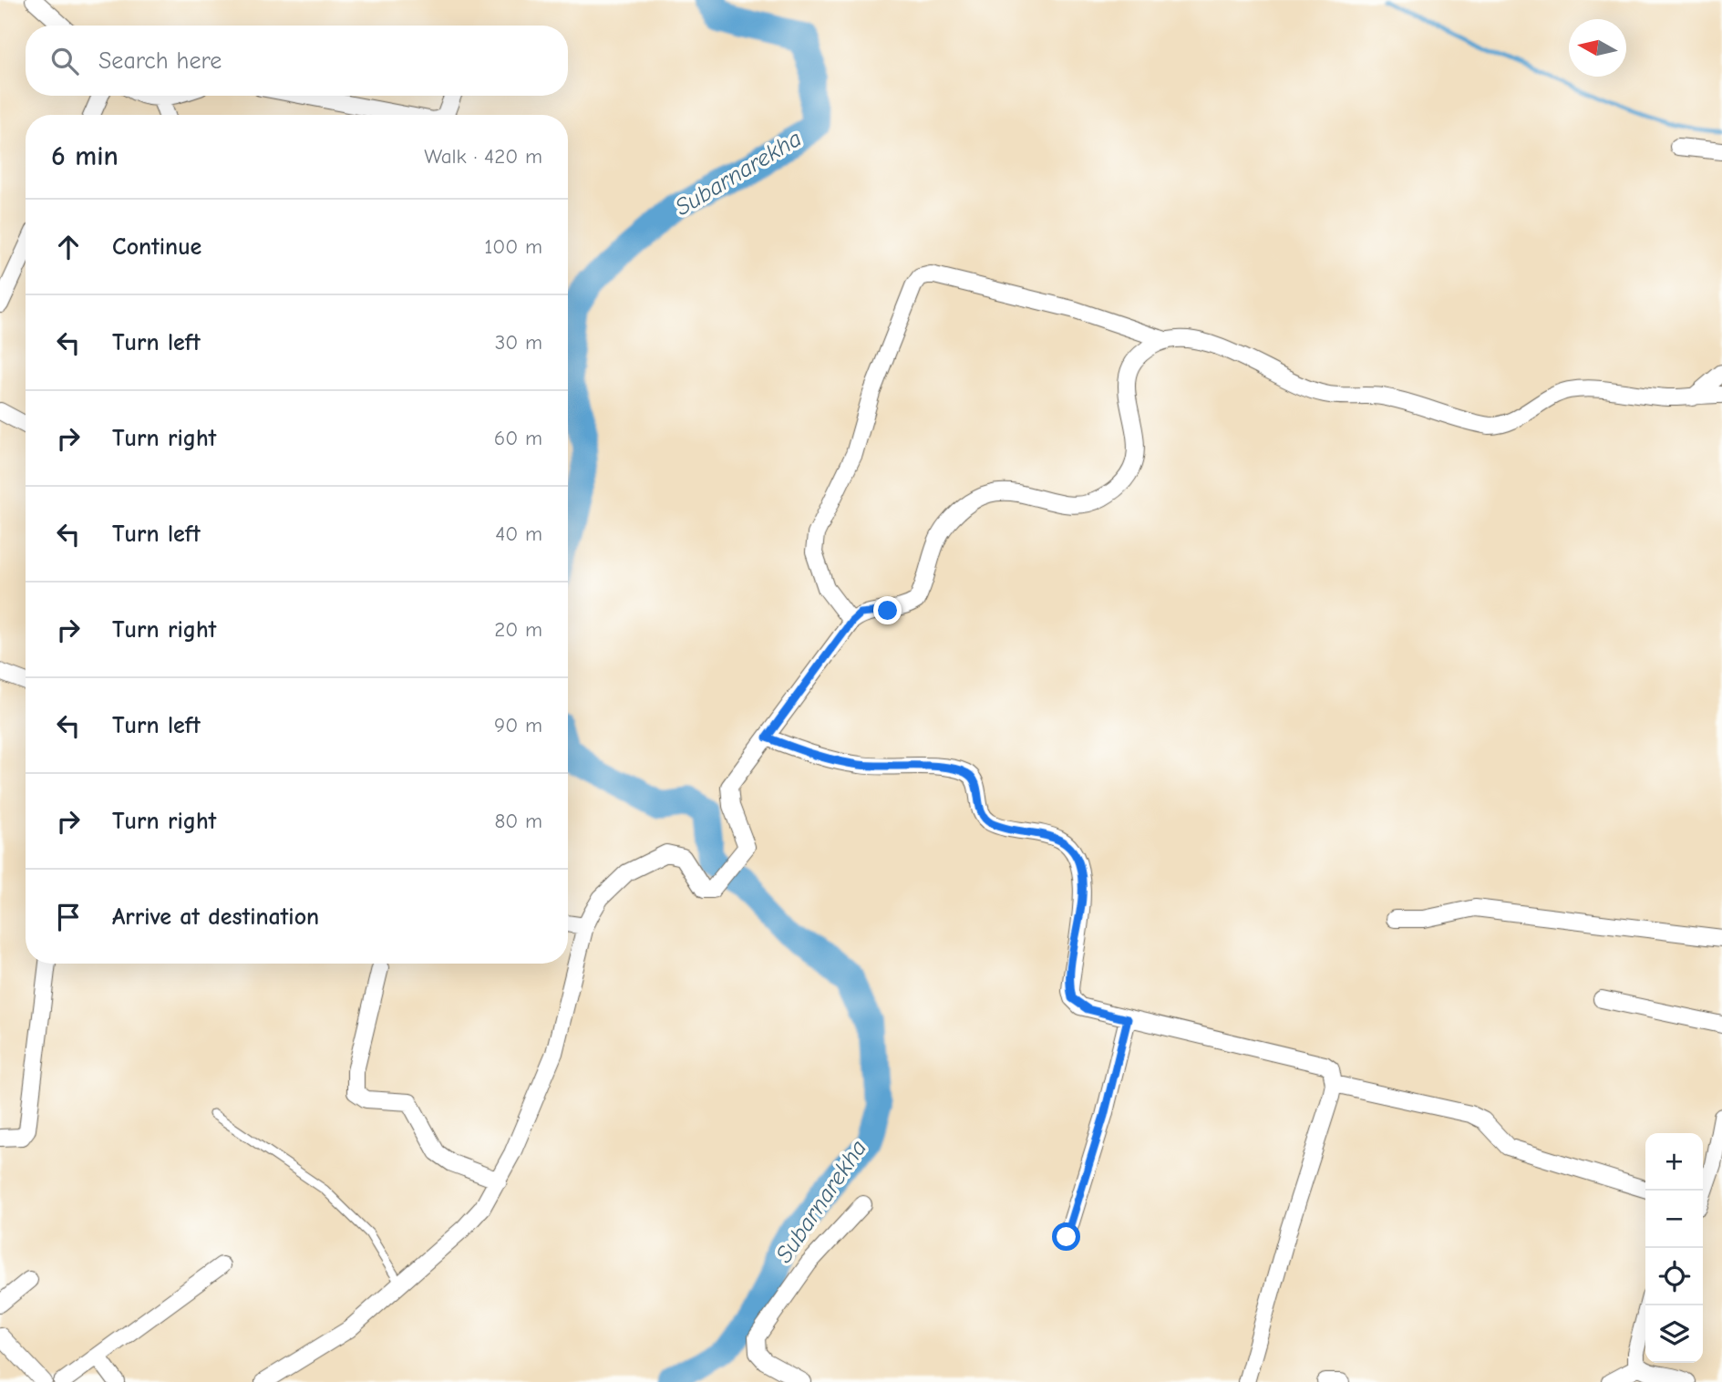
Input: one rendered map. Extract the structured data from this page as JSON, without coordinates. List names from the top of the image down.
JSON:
{
  "water": ["Subarnarekha"],
  "north": "left",
  "page": {
    "search": "Search here",
    "heading": ["6 min", "Walk · 420 m"],
    "list": [
      ["Continue", "100 m"],
      ["Turn left", "30 m"],
      ["Turn right", "60 m"],
      ["Turn left", "40 m"],
      ["Turn right", "20 m"],
      ["Turn left", "90 m"],
      ["Turn right", "80 m"],
      "Arrive at destination"
    ],
    "map_buttons": ["+", "−"]
  }
}
